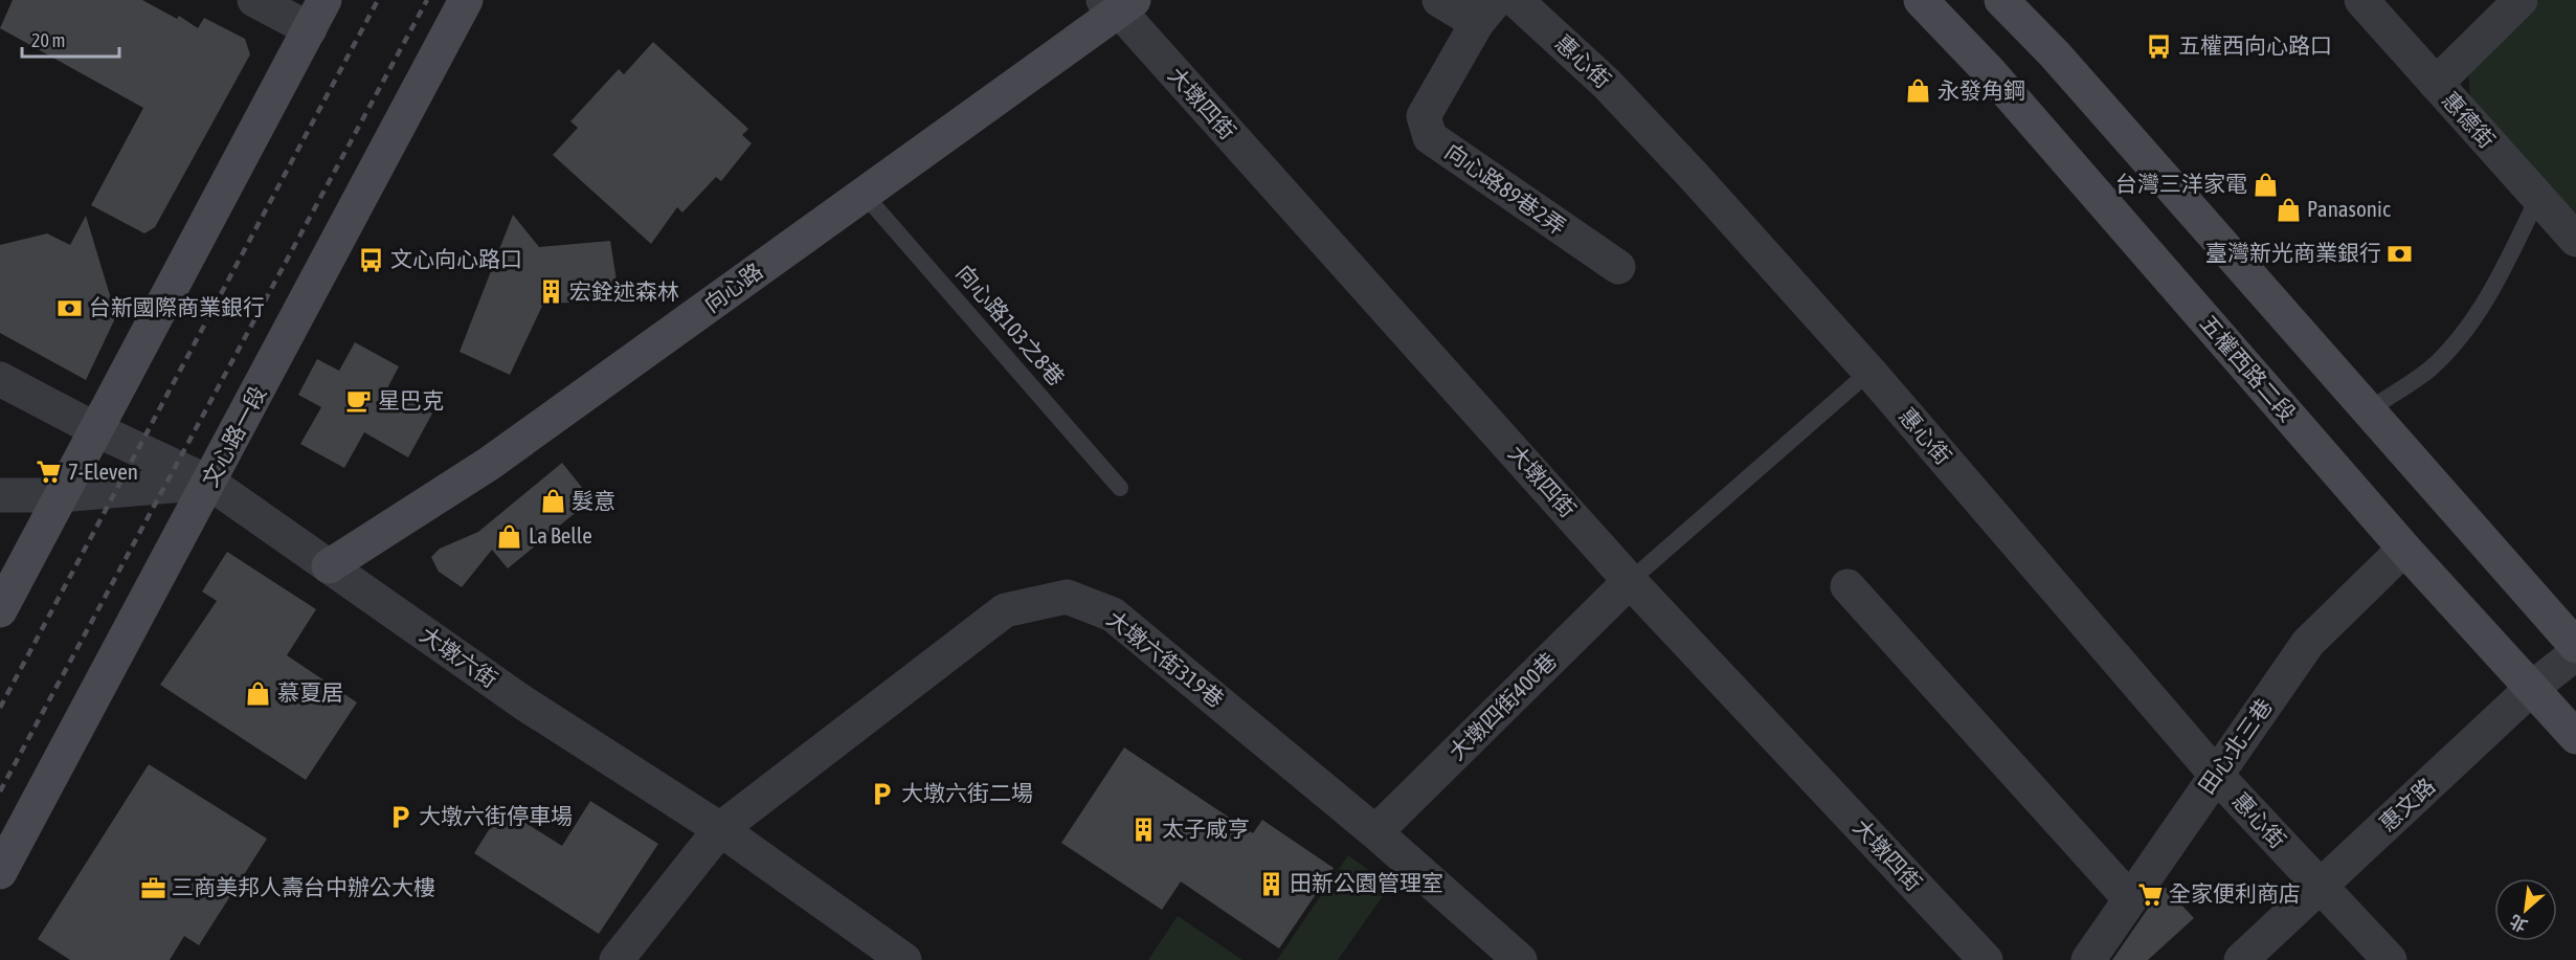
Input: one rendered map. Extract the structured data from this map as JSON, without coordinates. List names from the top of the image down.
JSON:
{
  "streets": {
    "main road": ["向心路", "五權西路二段", "文心路一段"],
    "street": [
      "惠心街",
      "大墩四街",
      "惠德街",
      "向心路89巷2弄",
      "大墩六街",
      "大墩六街319巷",
      "大墩四街400巷",
      "田心北三巷",
      "惠文路"
    ],
    "lane": ["向心路103之8巷"]
  },
  "crossings": [
    ["惠心街", "田心北三巷"],
    ["惠心街", "惠文路"],
    ["大墩四街", "向心路"],
    ["大墩四街", "大墩四街400巷"],
    ["向心路", "向心路103之8巷"],
    ["向心路", "大墩六街"],
    ["五權西路二段", "田心北三巷"],
    ["五權西路二段", "惠文路"],
    ["文心路一段", "大墩六街"],
    ["大墩六街", "大墩六街319巷"],
    ["大墩六街319巷", "大墩四街400巷"]
  ],
  "places": {
    "bus stop": ["五權西向心路口", "文心向心路口"],
    "shop": [
      "永發角鋼",
      "台灣三洋家電",
      "Panasonic",
      "髮意",
      "La Belle",
      "慕夏居"
    ],
    "bank": ["臺灣新光商業銀行", "台新國際商業銀行"],
    "building": ["宏銓述森林", "太子咸亨", "田新公園管理室"],
    "cafe": ["星巴克"],
    "supermarket": ["7-Eleven", "全家便利商店"],
    "parking": ["大墩六街二場", "大墩六街停車場"],
    "office": ["三商美邦人壽台中辦公大樓"]
  },
  "scale_bar": "20 m",
  "north": "bottom left"
}
